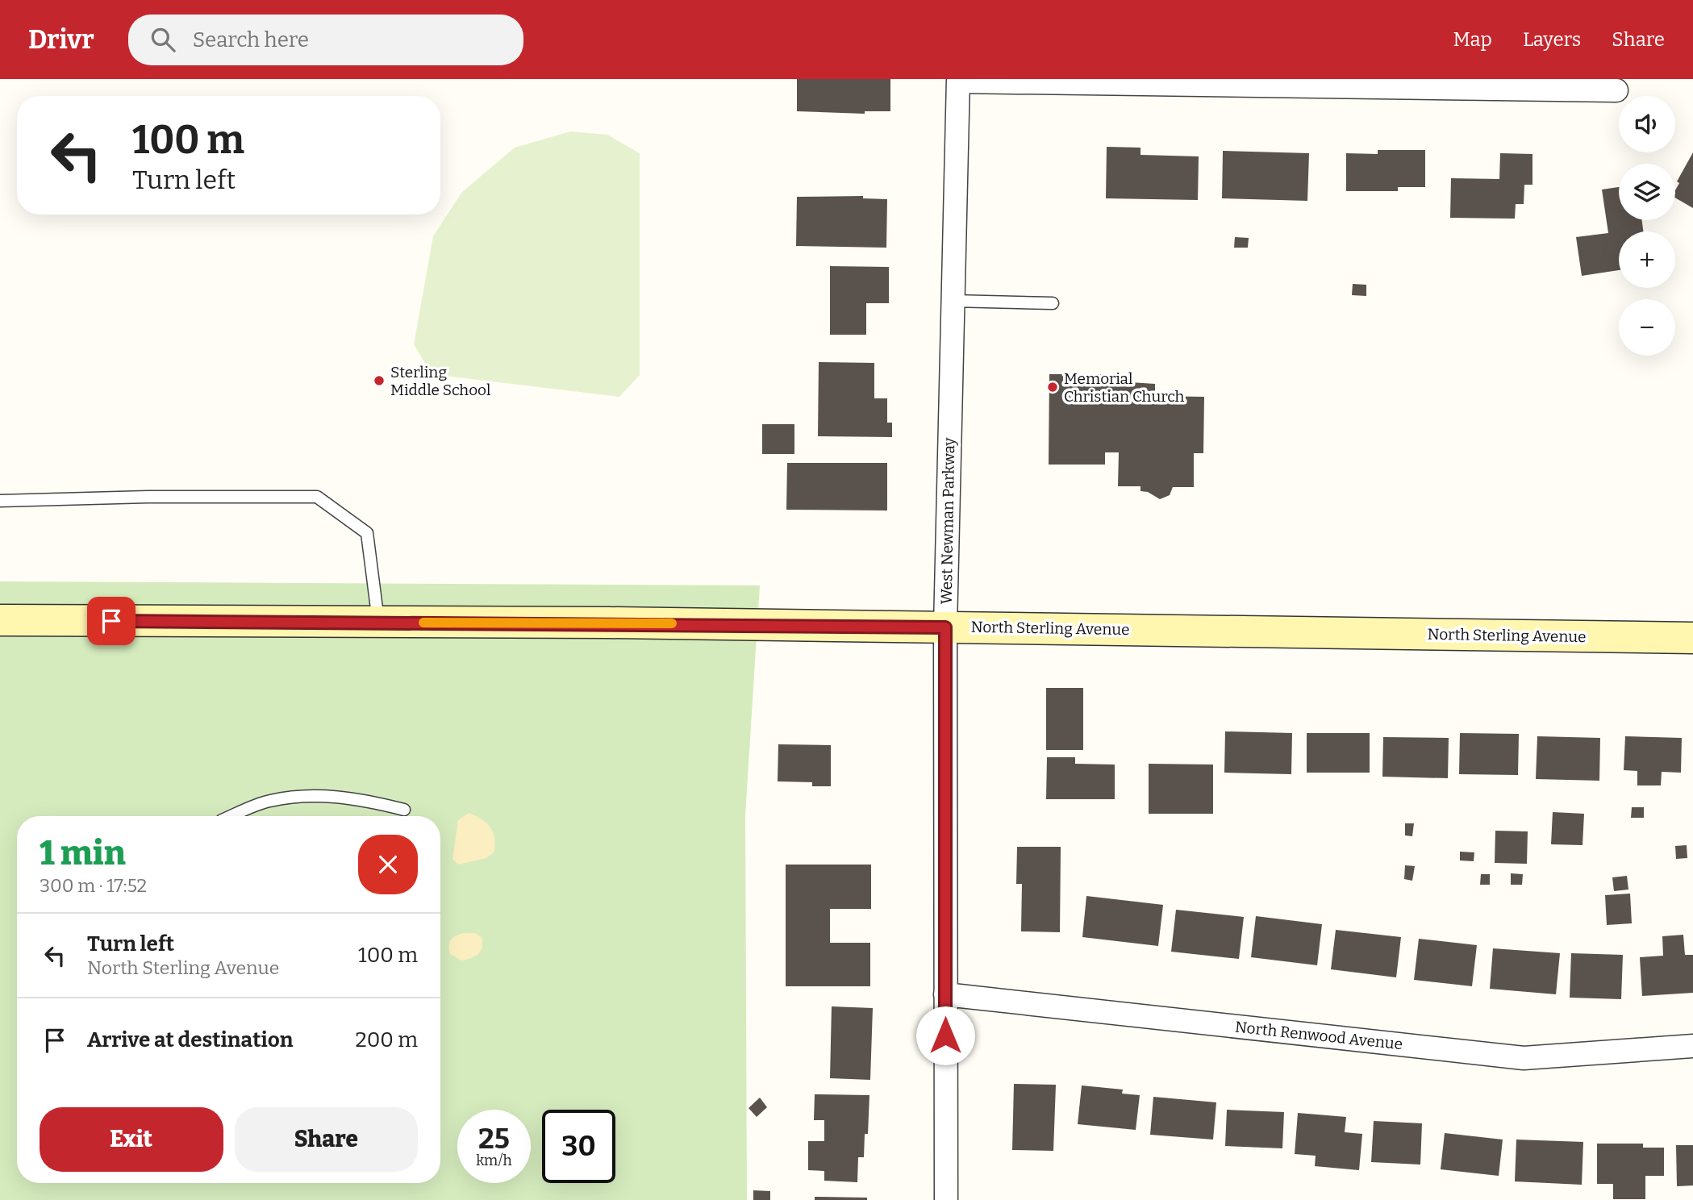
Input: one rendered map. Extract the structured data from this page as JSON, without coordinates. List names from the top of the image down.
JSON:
{
  "streets": {
    "main road": ["North Sterling Avenue"],
    "street": ["West Newman Parkway", "North Renwood Avenue"]
  },
  "crossings": [
    ["West Newman Parkway", "North Sterling Avenue"],
    ["West Newman Parkway", "North Renwood Avenue"]
  ],
  "places": ["Sterling Middle School", "Memorial Christian Church"],
  "page": {
    "header": "Drivr",
    "search": "Search here",
    "nav": ["Map", "Layers", "Share"],
    "map_buttons": ["+", "−"],
    "turn": ["100 m", "Turn left"],
    "heading": ["1 min", "300 m · 17:52"],
    "list": [
      {
        "name": "Turn left",
        "note": "North Sterling Avenue",
        "value": "100 m"
      },
      {
        "name": "Arrive at destination",
        "value": "200 m"
      }
    ],
    "buttons": ["Exit", "Share"],
    "speed": "25 km/h",
    "limit": "30"
  }
}
